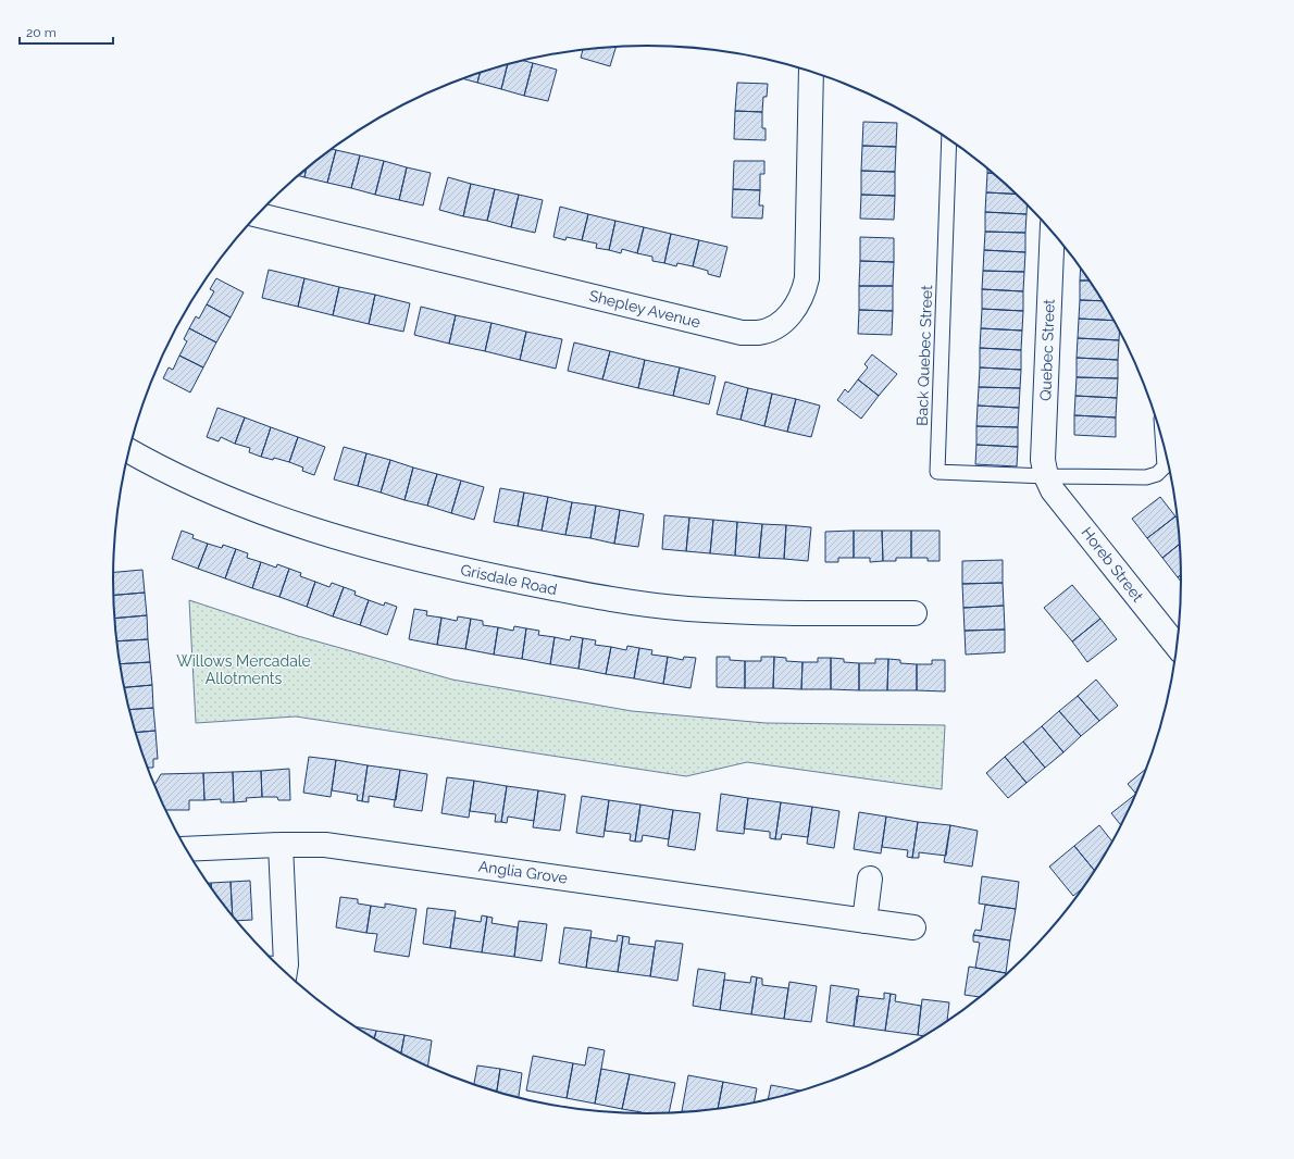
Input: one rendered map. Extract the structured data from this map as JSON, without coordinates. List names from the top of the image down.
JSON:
{
  "streets": {
    "street": [
      "Shepley Avenue",
      "Quebec Street",
      "Horeb Street",
      "Grisdale Road",
      "Anglia Grove"
    ],
    "lane": ["Back Quebec Street"]
  },
  "crossings": [
    ["Quebec Street", "Back Quebec Street"],
    ["Quebec Street", "Horeb Street"],
    ["Back Quebec Street", "Horeb Street"]
  ],
  "parks": ["Willows Mercadale Allotments"],
  "scale_bar": "20 m"
}
